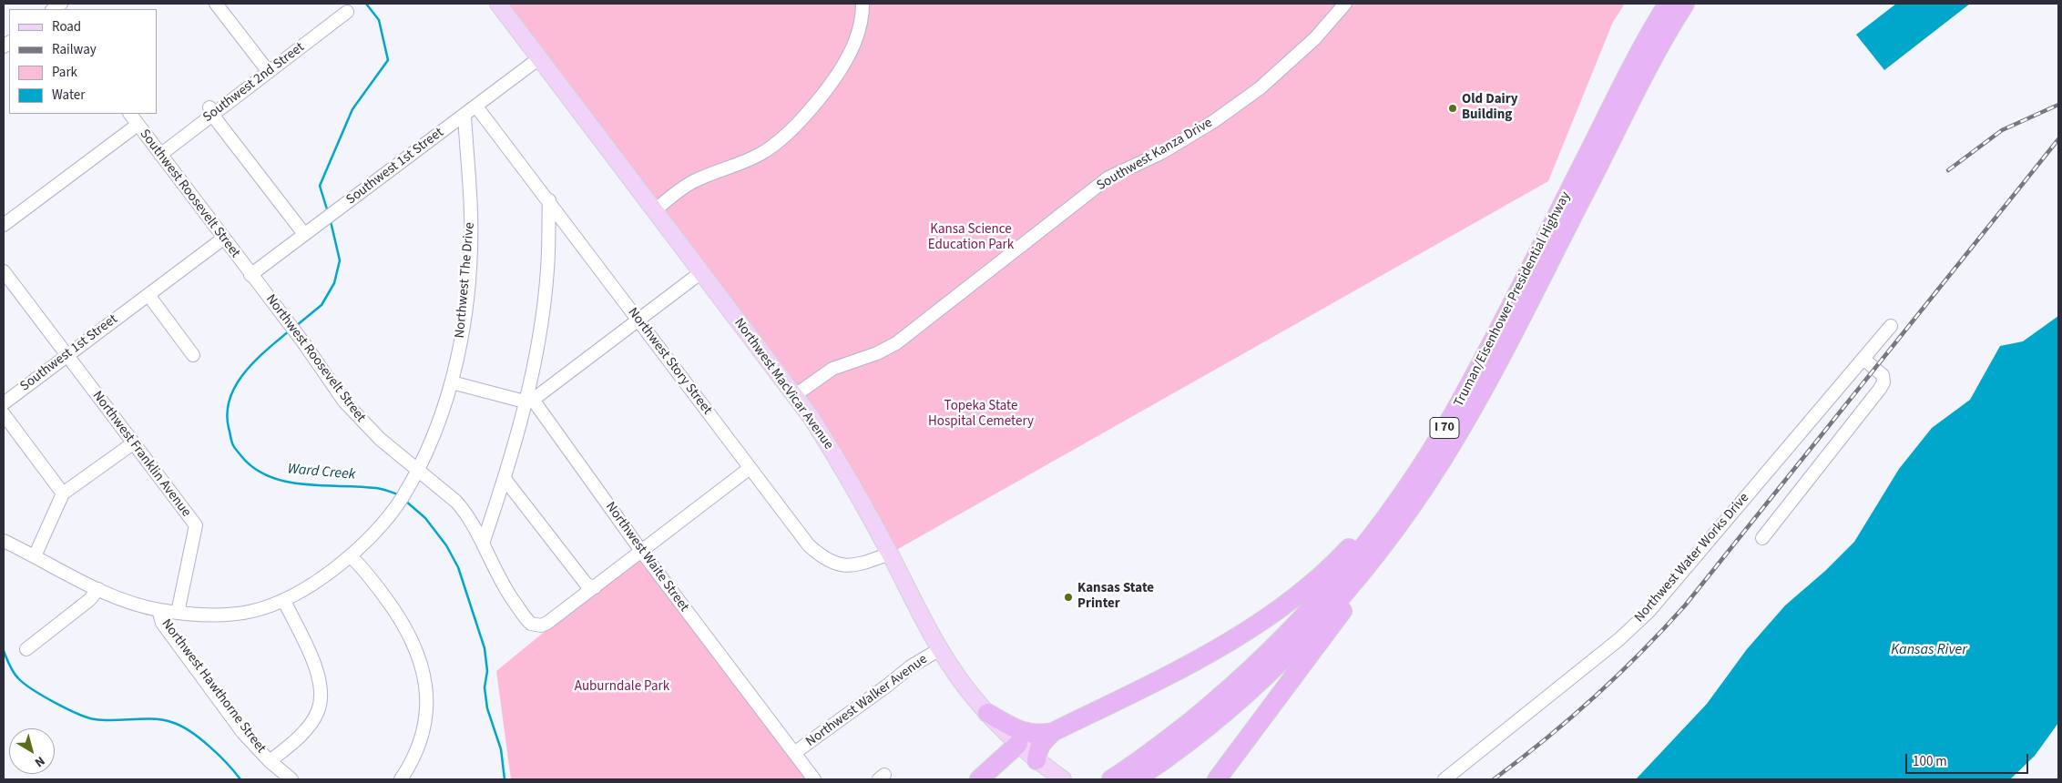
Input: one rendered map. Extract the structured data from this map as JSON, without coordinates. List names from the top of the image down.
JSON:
{
  "streets": {
    "highway": ["Truman/Eisenhower Presidential Highway", "I 70"],
    "main road": ["Northwest MacVicar Avenue"],
    "street": [
      "Southwest 2nd Street",
      "Southwest Kanza Drive",
      "Southwest 1st Street",
      "Southwest Roosevelt Street",
      "Northwest The Drive",
      "Northwest Roosevelt Street",
      "Northwest Story Street",
      "Northwest Franklin Avenue",
      "Northwest Waite Street",
      "Northwest Water Works Drive",
      "Northwest Hawthorne Street",
      "Northwest Walker Avenue"
    ]
  },
  "crossings": [
    ["Southwest 2nd Street", "Southwest Roosevelt Street"],
    ["Southwest Kanza Drive", "Northwest MacVicar Avenue"],
    ["Southwest 1st Street", "Southwest Roosevelt Street"],
    ["Southwest 1st Street", "Northwest The Drive"],
    ["Southwest 1st Street", "Northwest Roosevelt Street"],
    ["Southwest 1st Street", "Northwest Story Street"],
    ["Southwest 1st Street", "Northwest MacVicar Avenue"],
    ["Southwest 1st Street", "Northwest Franklin Avenue"],
    ["Southwest Roosevelt Street", "Northwest Roosevelt Street"],
    ["Northwest The Drive", "Northwest Roosevelt Street"],
    ["Northwest The Drive", "Northwest Franklin Avenue"],
    ["Northwest The Drive", "Northwest Hawthorne Street"],
    ["Northwest Story Street", "Northwest MacVicar Avenue"],
    ["Northwest MacVicar Avenue", "Northwest Walker Avenue"],
    ["Northwest Waite Street", "Northwest Walker Avenue"]
  ],
  "water": ["Ward Creek", "Kansas River"],
  "parks": ["Kansa Science Education Park", "Topeka State Hospital Cemetery", "Auburndale Park"],
  "places": ["Old Dairy Building", "Kansas State Printer"],
  "legend": [
    "Road",
    "Railway",
    "Park",
    "Water"
  ],
  "scale_bar": "100 m",
  "north": "bottom right"
}
